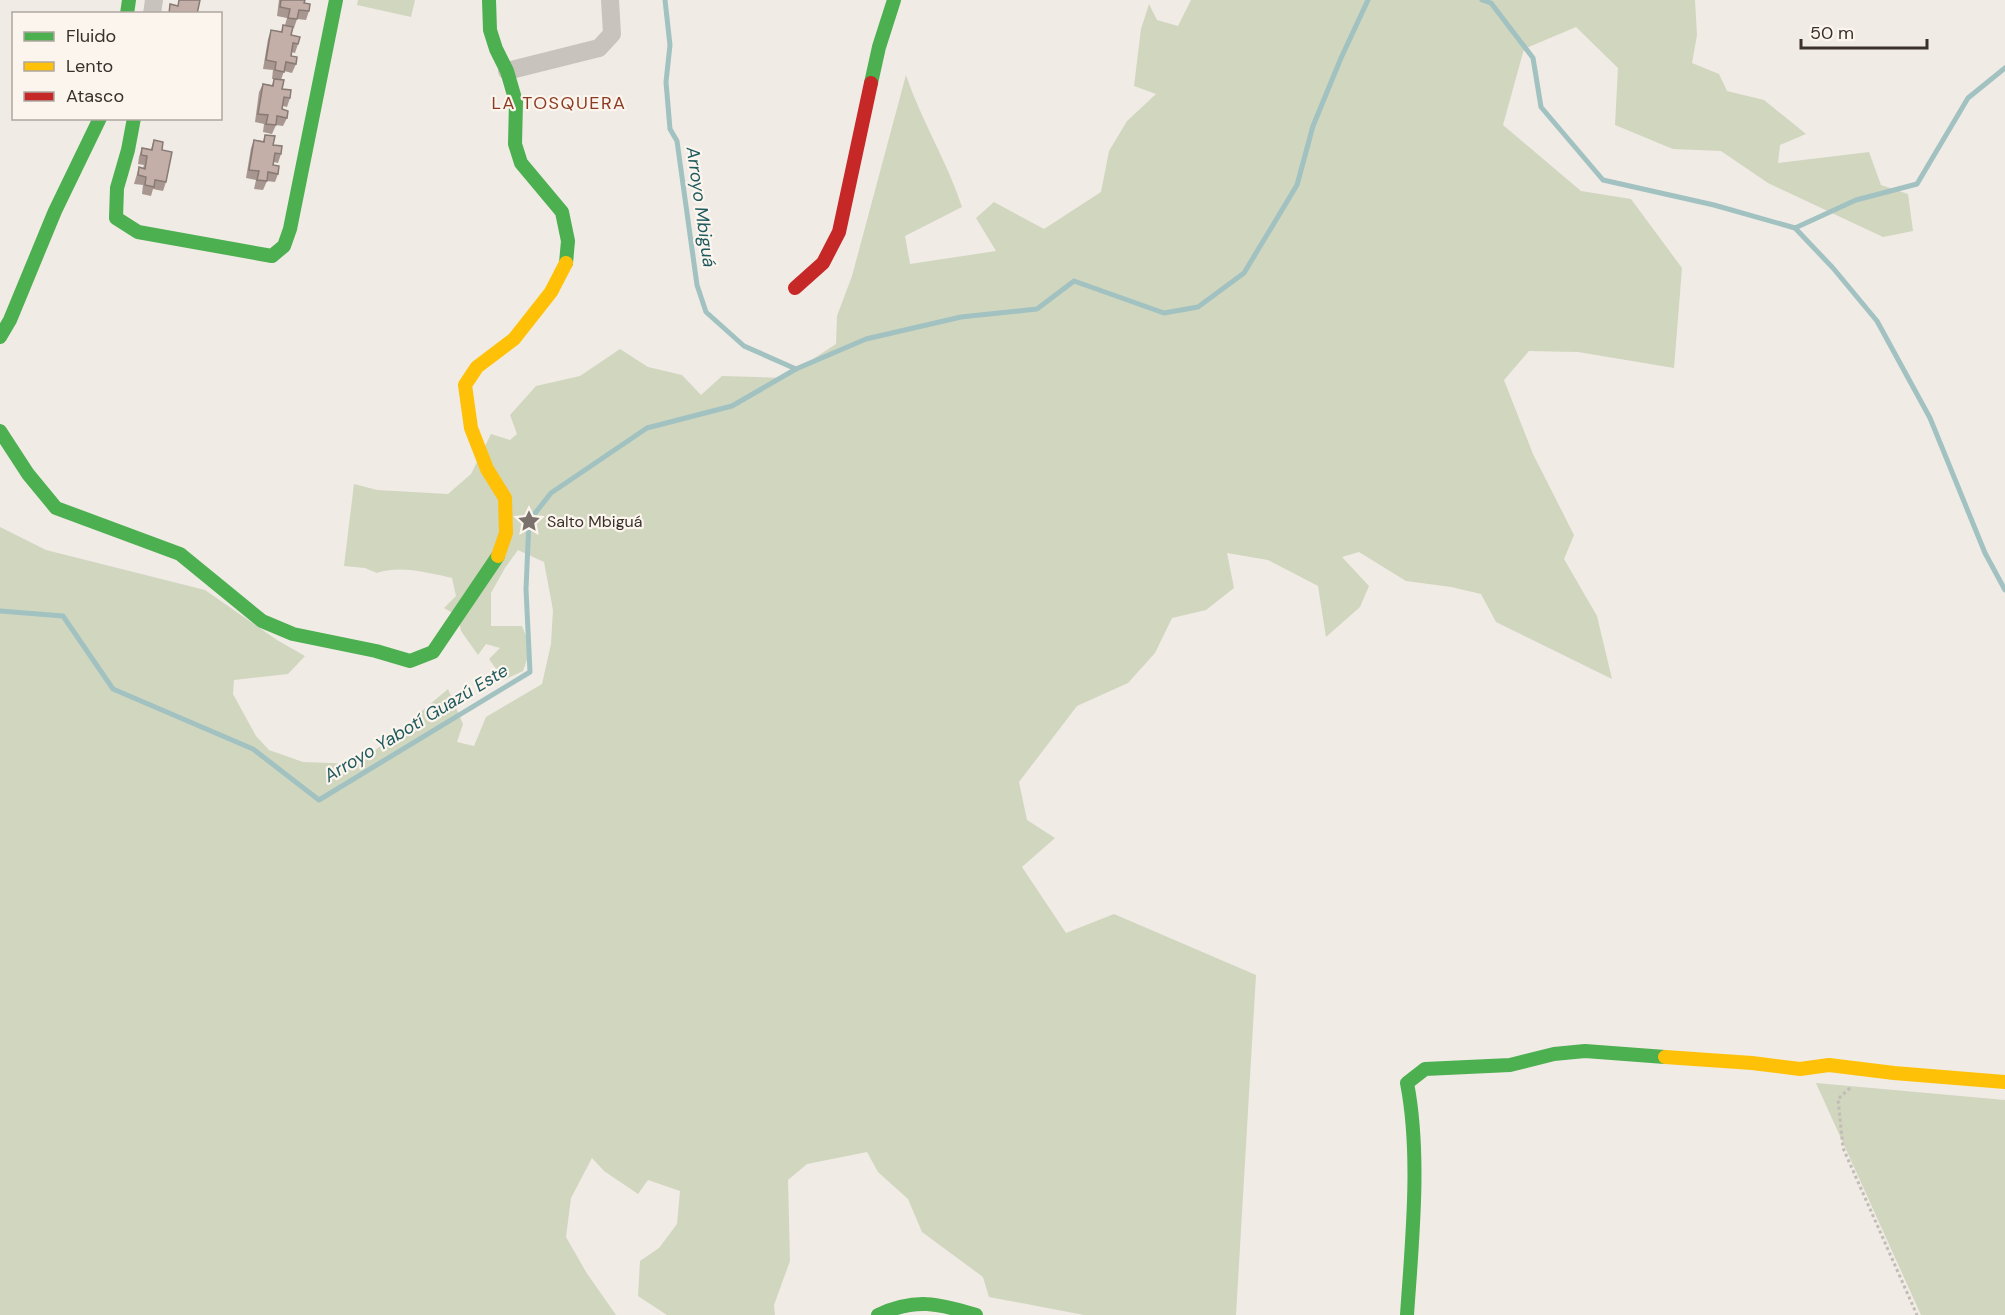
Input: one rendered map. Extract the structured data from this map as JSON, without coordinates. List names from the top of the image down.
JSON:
{
  "districts": ["LA TOSQUERA"],
  "water": ["Arroyo Mbiguá", "Arroyo Yabotí Guazú Este"],
  "places": {
    "place": ["Salto Mbiguá"]
  },
  "legend": ["Fluido", "Lento", "Atasco"],
  "scale_bar": "50 m"
}
